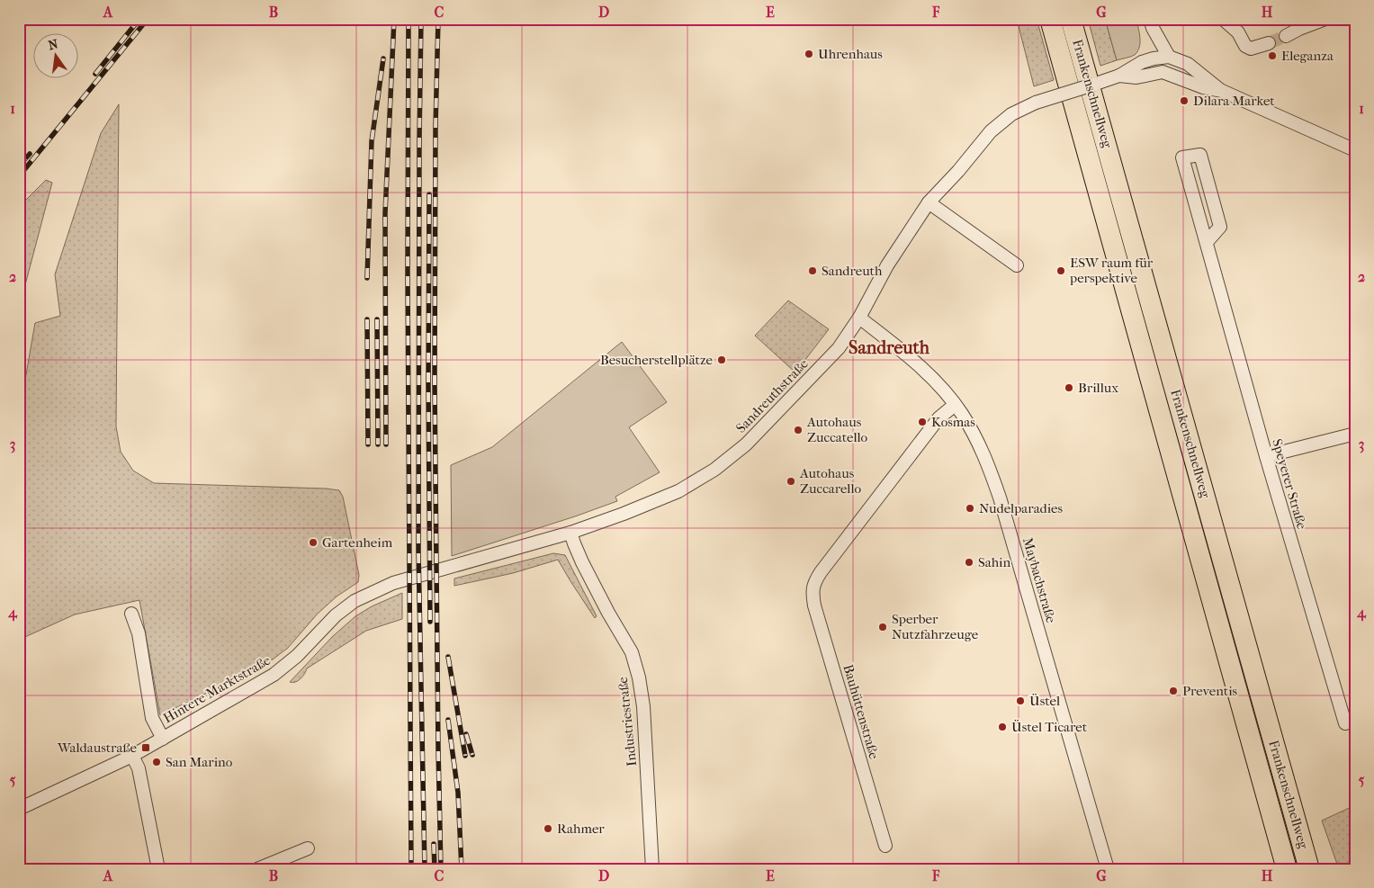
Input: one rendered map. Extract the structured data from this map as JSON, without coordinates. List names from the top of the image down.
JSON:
{
  "streets": {
    "highway": ["Frankenschnellweg"],
    "street": [
      "Sandreuthstraße",
      "Speyerer Straße",
      "Maybachstraße",
      "Hintere Marktstraße",
      "Bauhüttenstraße",
      "Industriestraße"
    ]
  },
  "crossings": [
    ["Sandreuthstraße", "Maybachstraße"],
    ["Sandreuthstraße", "Hintere Marktstraße"],
    ["Sandreuthstraße", "Industriestraße"],
    ["Maybachstraße", "Bauhüttenstraße"],
    ["Hintere Marktstraße", "Industriestraße"]
  ],
  "districts": ["Sandreuth"],
  "places": {
    "other": [
      "Uhrenhaus",
      "Eleganza",
      "Dilara Market",
      "Sandreuth",
      "ESW raum für perspektive",
      "Besucherstellplätze",
      "Brillux",
      "Kosmas",
      "Autohaus Zuccatello",
      "Autohaus Zuccarello",
      "Nudelparadies",
      "Gartenheim",
      "Sahin",
      "Sperber Nutzfahrzeuge",
      "Preventis",
      "Üstel",
      "Üstel Ticaret",
      "San Marino",
      "Rahmer"
    ],
    "transit": ["Waldaustraße"]
  },
  "north": "top",
  "grid": {
    "columns": [
      "A",
      "B",
      "C",
      "D",
      "E",
      "F",
      "G",
      "H"
    ],
    "rows": [
      "1",
      "2",
      "3",
      "4",
      "5"
    ]
  }
}
